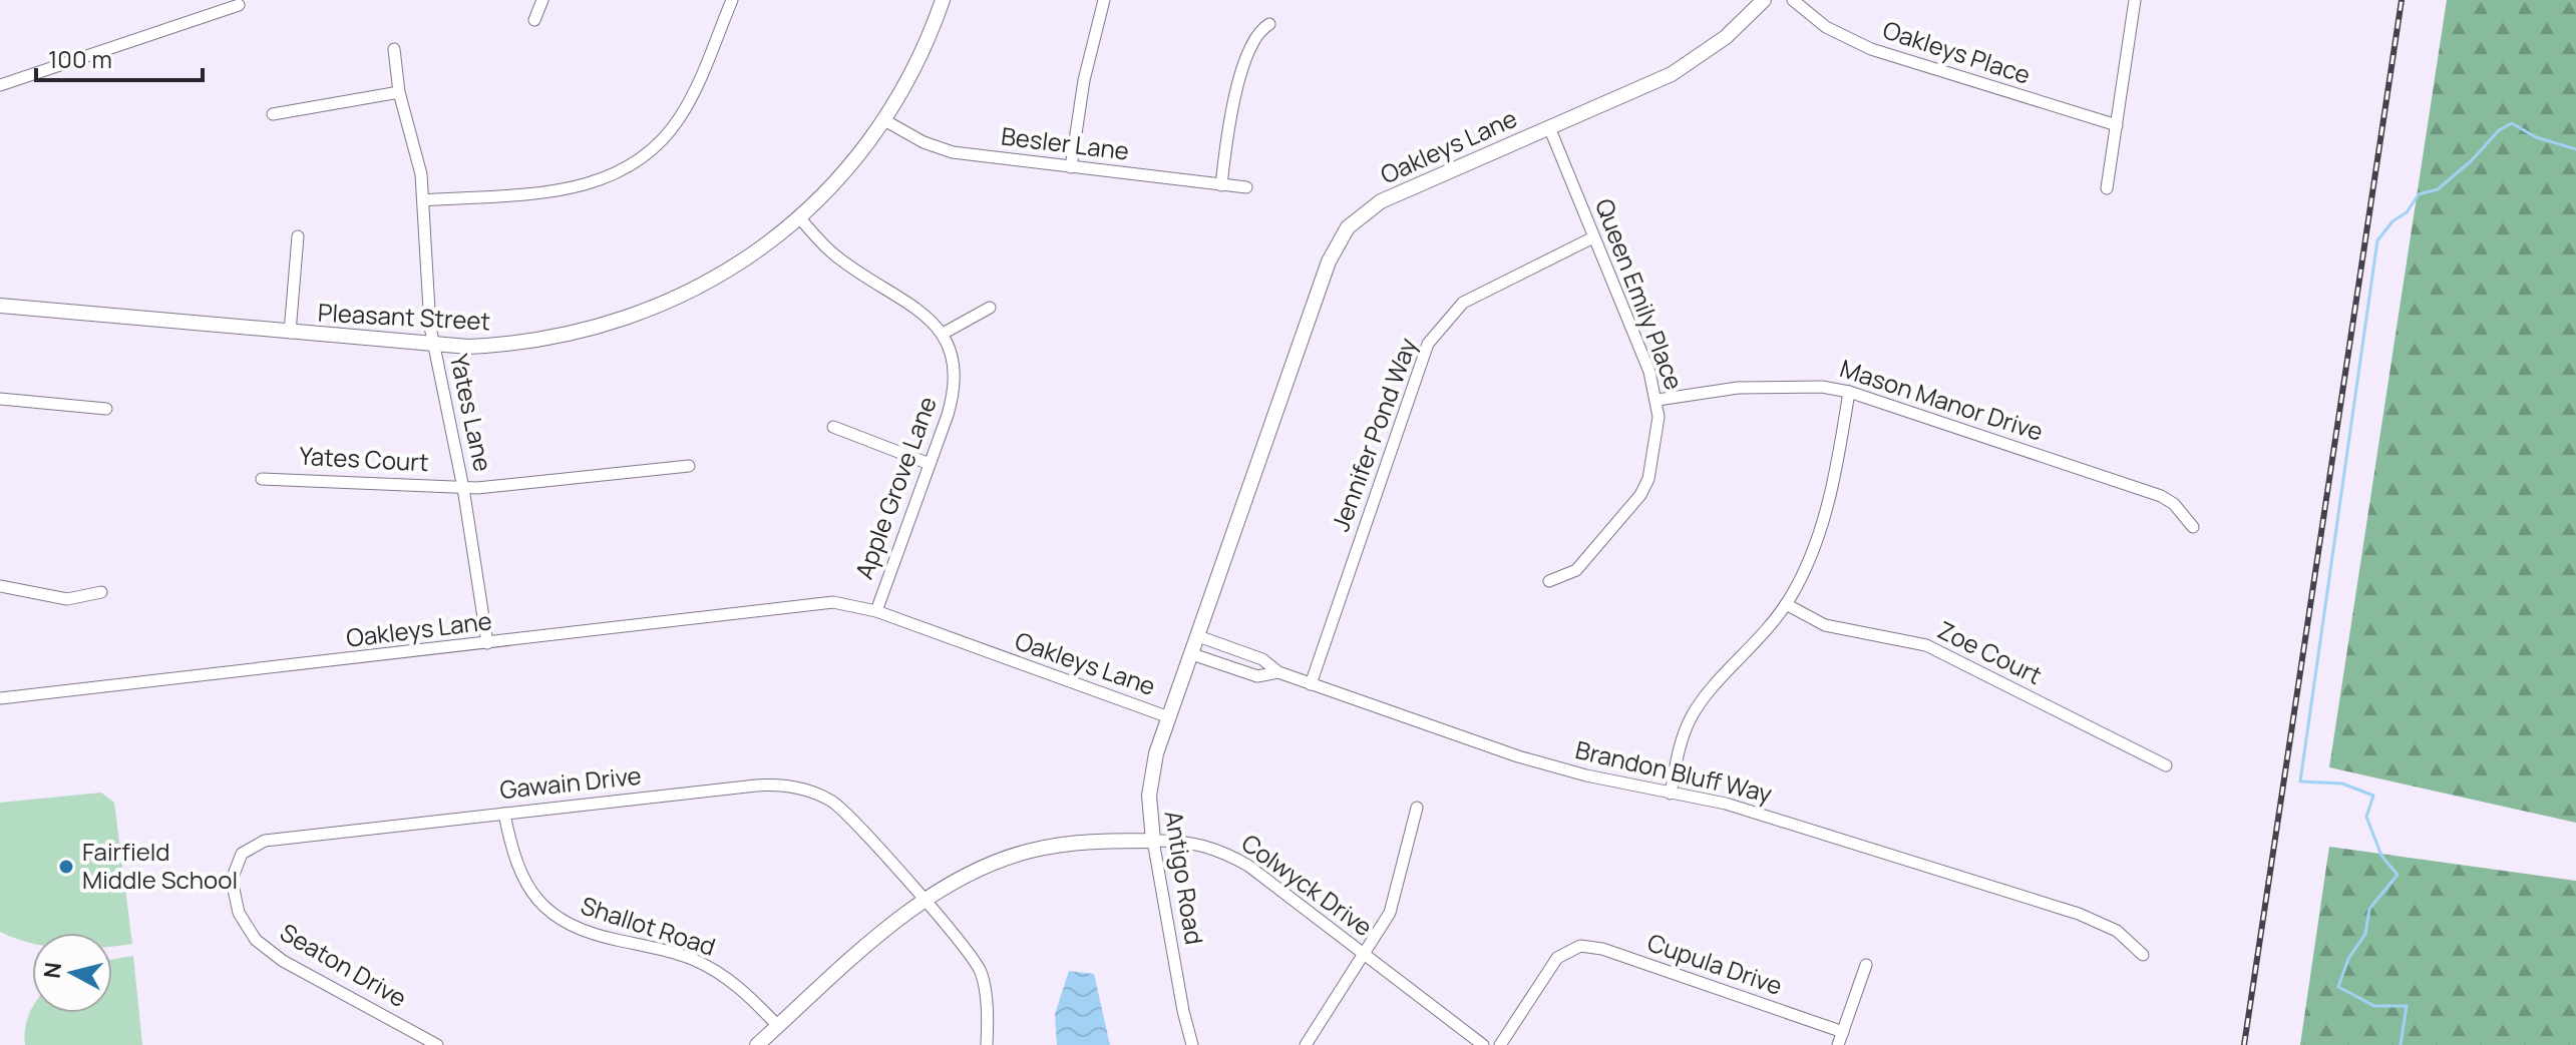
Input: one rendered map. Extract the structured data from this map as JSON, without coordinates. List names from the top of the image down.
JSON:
{
  "streets": {
    "street": [
      "Oakleys Place",
      "Besler Lane",
      "Oakleys Lane",
      "Queen Emily Place",
      "Pleasant Street",
      "Mason Manor Drive",
      "Yates Lane",
      "Jennifer Pond Way",
      "Yates Court",
      "Apple Grove Lane",
      "Zoe Court",
      "Brandon Bluff Way",
      "Gawain Drive",
      "Antigo Road",
      "Colwyck Drive",
      "Shallot Road",
      "Cupula Drive",
      "Seaton Drive"
    ]
  },
  "crossings": [
    ["Besler Lane", "Pleasant Street"],
    ["Oakleys Lane", "Queen Emily Place"],
    ["Oakleys Lane", "Yates Lane"],
    ["Oakleys Lane", "Apple Grove Lane"],
    ["Oakleys Lane", "Brandon Bluff Way"],
    ["Oakleys Lane", "Antigo Road"],
    ["Queen Emily Place", "Mason Manor Drive"],
    ["Queen Emily Place", "Jennifer Pond Way"],
    ["Pleasant Street", "Yates Lane"],
    ["Pleasant Street", "Apple Grove Lane"],
    ["Yates Lane", "Yates Court"],
    ["Jennifer Pond Way", "Brandon Bluff Way"],
    ["Gawain Drive", "Colwyck Drive"],
    ["Gawain Drive", "Shallot Road"],
    ["Gawain Drive", "Seaton Drive"],
    ["Antigo Road", "Colwyck Drive"],
    ["Colwyck Drive", "Shallot Road"]
  ],
  "places": ["Fairfield Middle School"],
  "scale_bar": "100 m",
  "north": "left"
}
